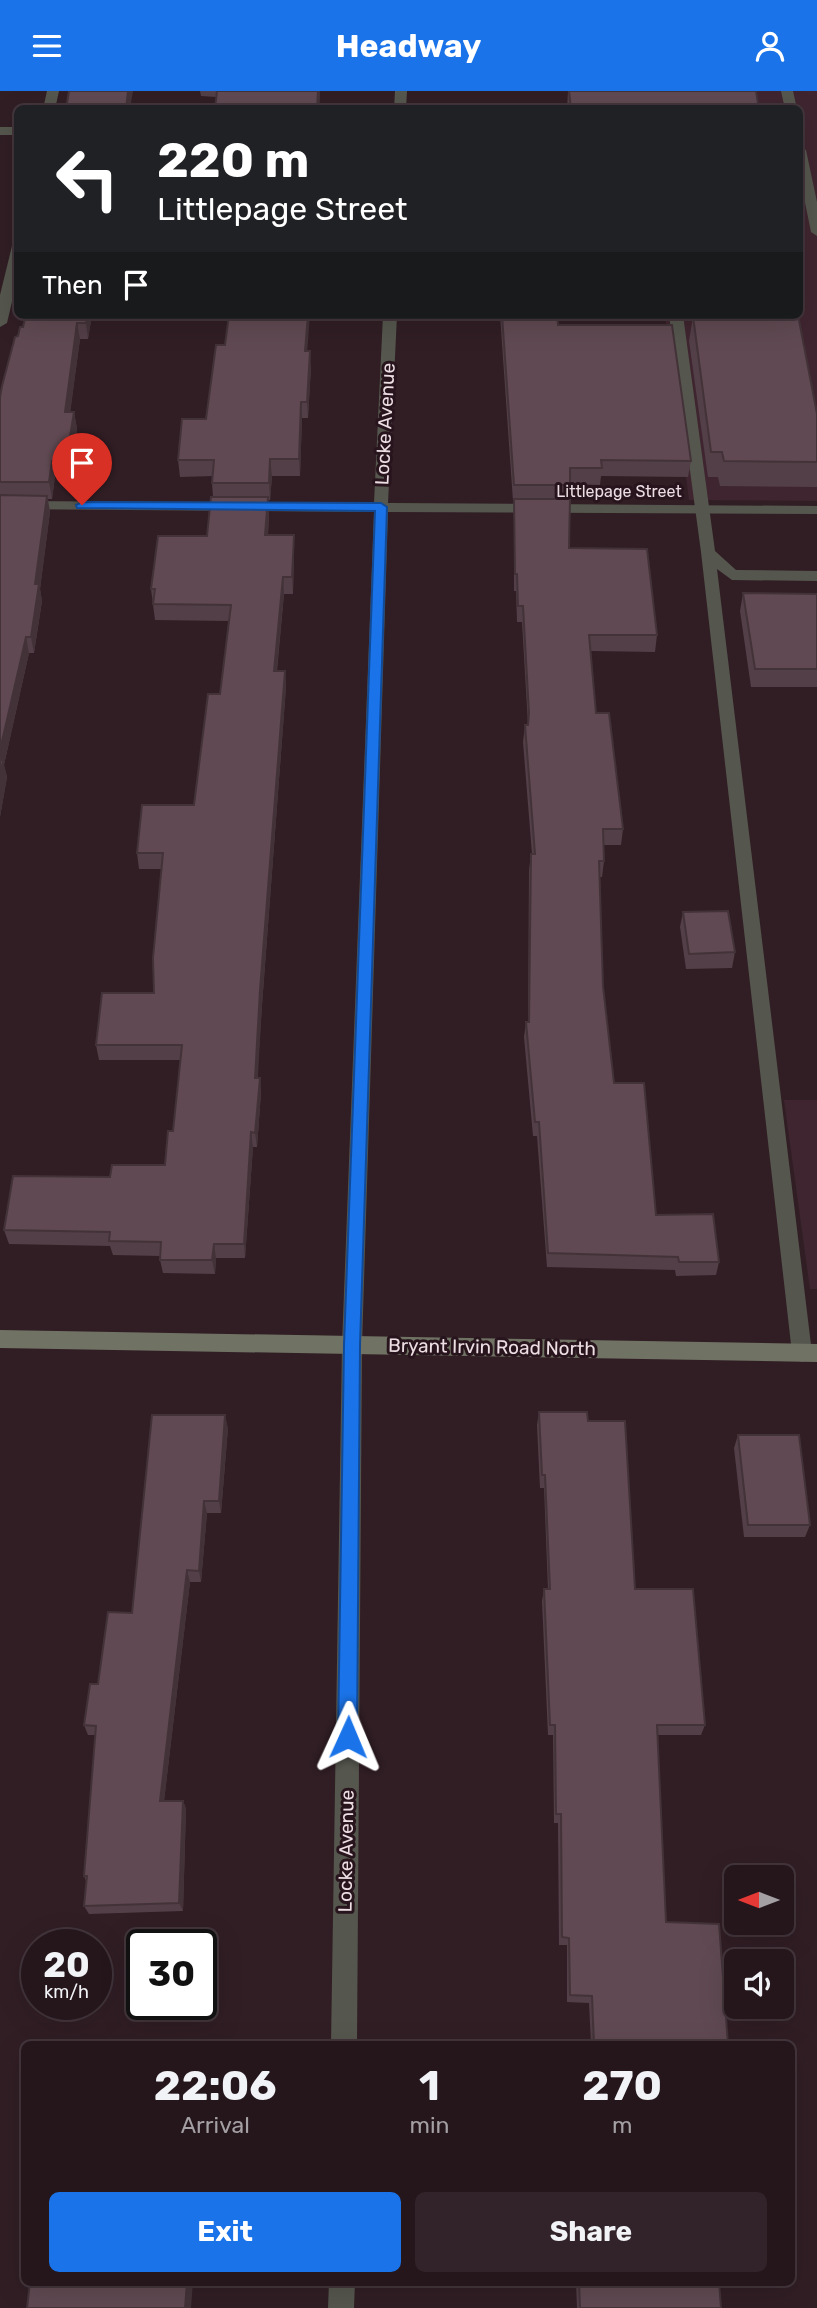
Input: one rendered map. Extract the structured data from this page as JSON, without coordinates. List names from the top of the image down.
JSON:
{
  "streets": {
    "main road": ["Bryant Irvin Road North"],
    "street": ["Locke Avenue", "Littlepage Street"]
  },
  "crossings": [
    ["Locke Avenue", "Littlepage Street"],
    ["Locke Avenue", "Bryant Irvin Road North"]
  ],
  "north": "left",
  "page": {
    "header": "Headway",
    "turn": ["220 m", "Littlepage Street"],
    "then": "Then",
    "speed": "20 km/h",
    "limit": "30",
    "eta": [
      "22:06",
      "Arrival",
      "1",
      "min",
      "270",
      "m"
    ],
    "buttons": ["Exit", "Share"]
  }
}
